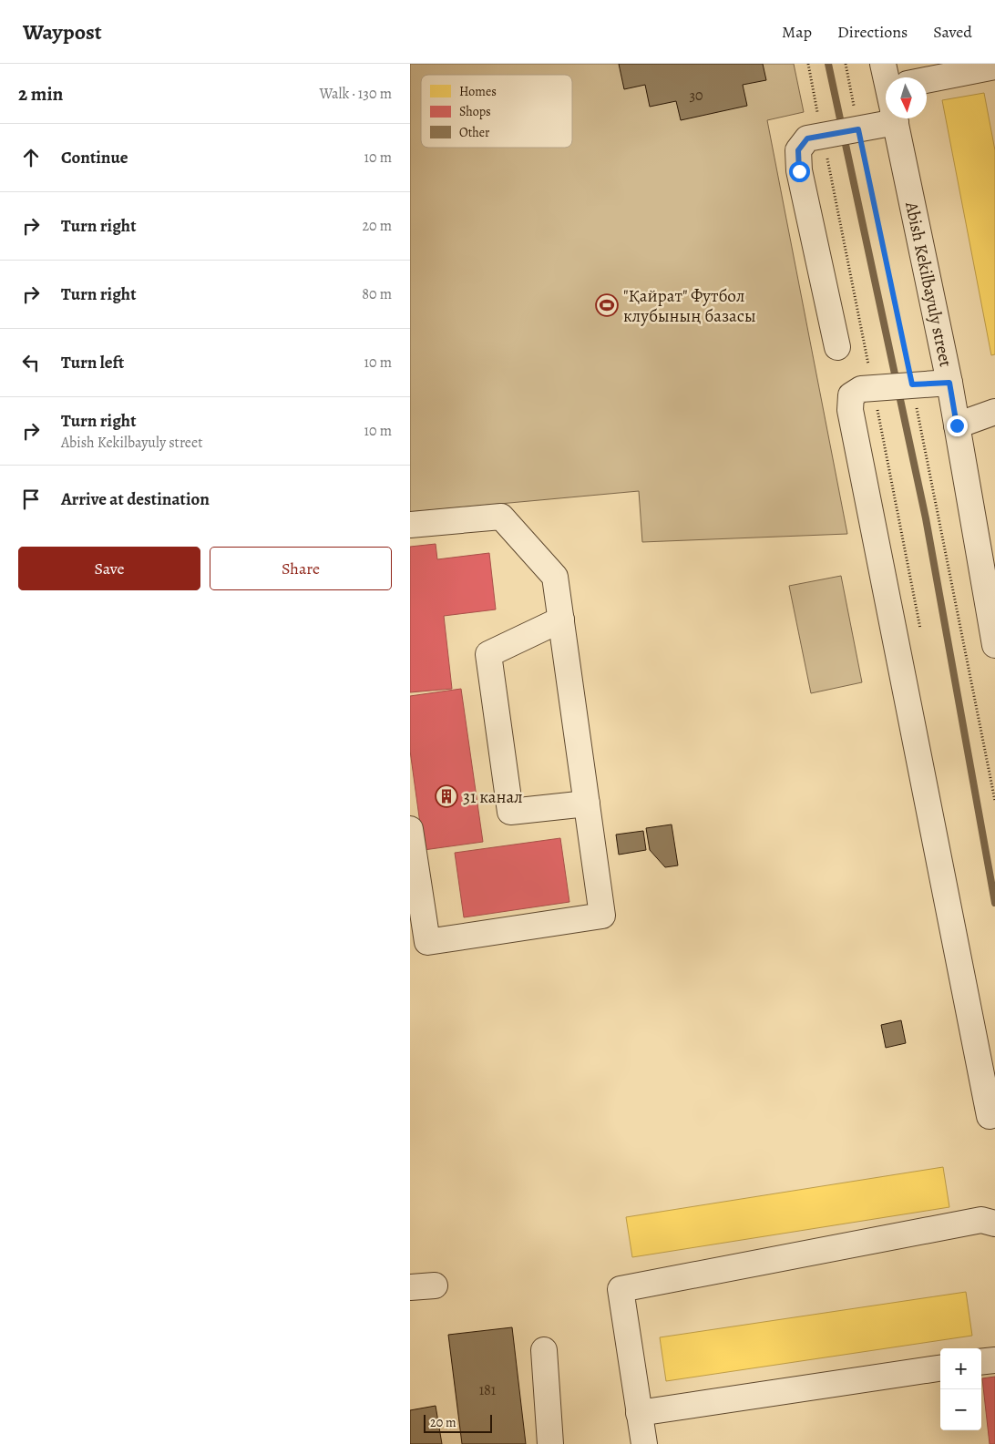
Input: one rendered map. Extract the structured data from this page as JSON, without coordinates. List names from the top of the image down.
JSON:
{
  "streets": {
    "street": ["Abish Kekilbayuly street"]
  },
  "places": {
    "sports": ["\"Қайрат\" Футбол клубының базасы"],
    "building": ["31 канал"]
  },
  "house_numbers": ["30", "181"],
  "legend": ["Homes", "Shops", "Other"],
  "scale_bar": "20 m",
  "north": "bottom",
  "page": {
    "header": "Waypost",
    "nav": ["Map", "Directions", "Saved"],
    "heading": ["2 min", "Walk · 130 m"],
    "list": [
      ["Continue", "10 m"],
      ["Turn right", "20 m"],
      ["Turn right", "80 m"],
      ["Turn left", "10 m"],
      ["Turn right", "Abish Kekilbayuly street", "10 m"],
      "Arrive at destination"
    ],
    "buttons": ["Save", "Share"],
    "map_buttons": ["+", "−"],
    "scale": "20 m"
  }
}
